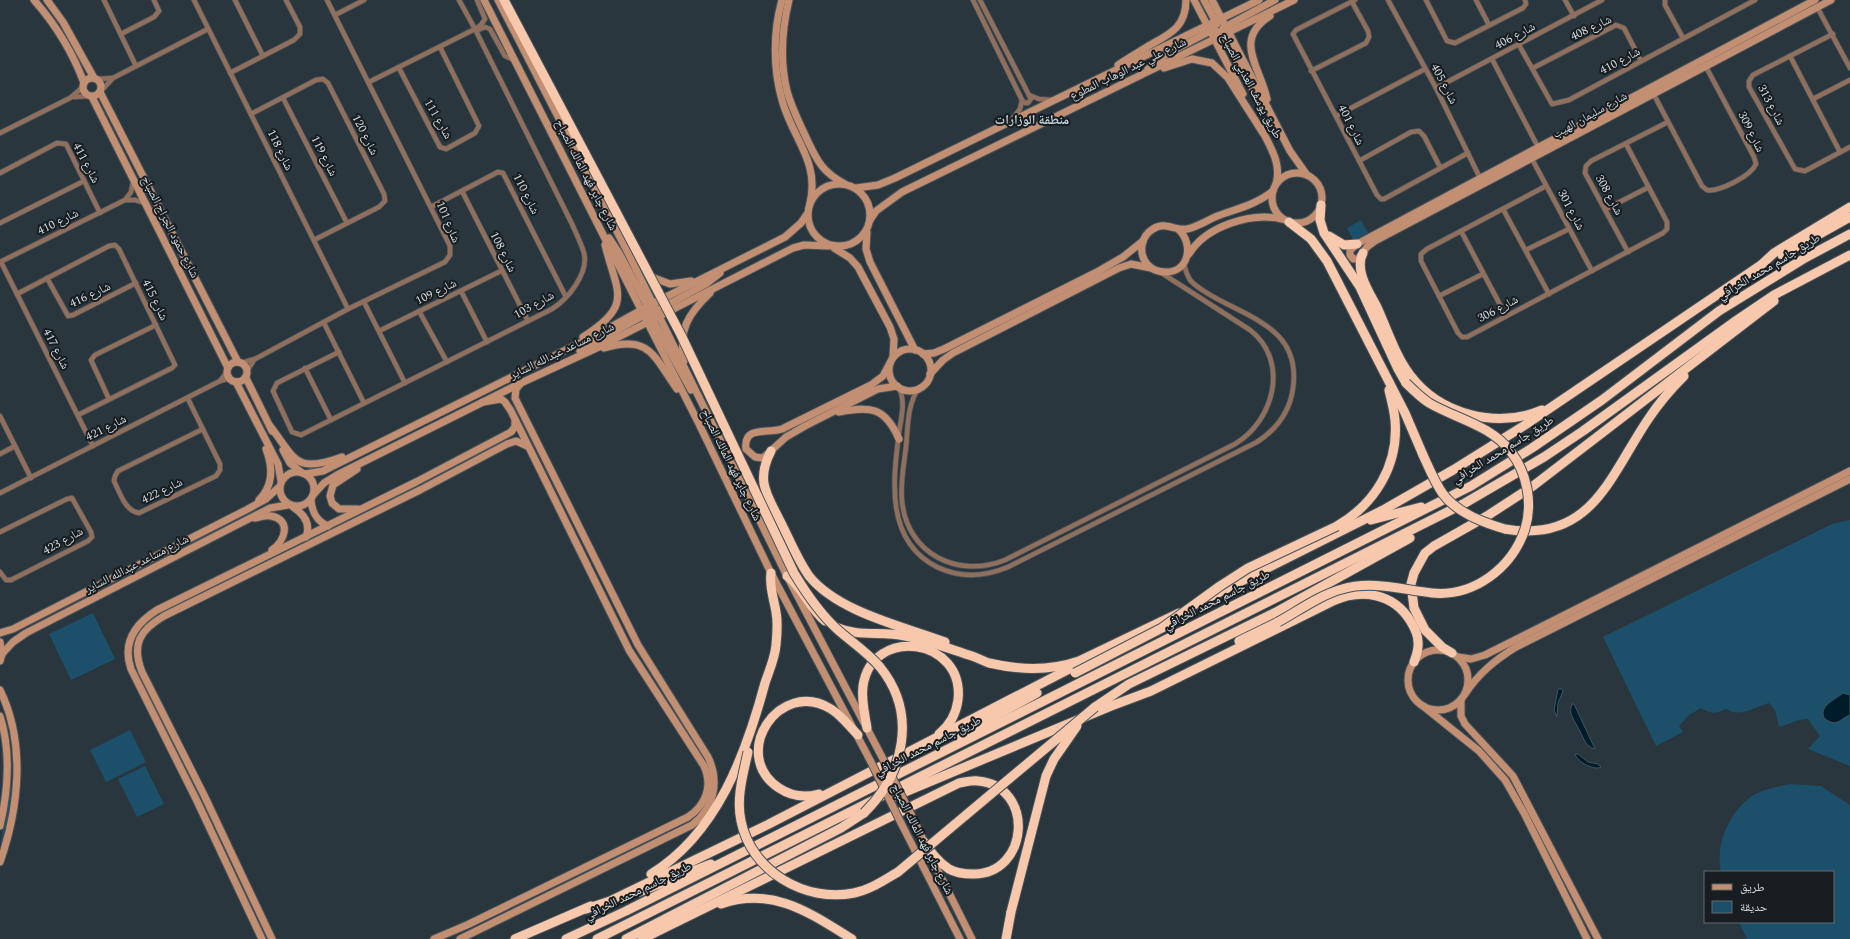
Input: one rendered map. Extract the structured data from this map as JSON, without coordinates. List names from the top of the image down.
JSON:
{
  "streets": {
    "highway": ["طريق جاسم محمد الخرافي"],
    "street": [
      "شارع 408",
      "شارع 406",
      "شارع 410",
      "شارع علي عبد الوهاب المطوع",
      "شارع 405",
      "طريق يوسف العذبي الصباح",
      "شارع 313",
      "شارع سليمان الهيب",
      "شارع 111",
      "شارع 401",
      "شارع 309",
      "شارع 120",
      "شارع 118",
      "شارع 119",
      "شارع 411",
      "شارع جابر فهد المالك الصباح",
      "شارع 110",
      "شارع 308",
      "شارع 301",
      "شارع 101",
      "شارع حمود الجراح الصباح",
      "شارع 108",
      "شارع 109",
      "شارع 416",
      "شارع 415",
      "شارع 103",
      "شارع 306",
      "شارع 417",
      "شارع مساعد عبدالله الساير",
      "شارع 421",
      "شارع 422",
      "شارع 423"
    ]
  },
  "crossings": [
    ["شارع 408", "شارع 410"],
    ["شارع 406", "شارع 410"],
    ["شارع 406", "شارع 405"],
    ["شارع 410", "شارع 411"],
    ["شارع 410", "شارع 417"],
    ["شارع علي عبد الوهاب المطوع", "طريق يوسف العذبي الصباح"],
    ["شارع علي عبد الوهاب المطوع", "شارع مساعد عبدالله الساير"],
    ["شارع 405", "شارع سليمان الهيب"],
    ["شارع 405", "شارع 401"],
    ["شارع سليمان الهيب", "شارع 309"],
    ["شارع سليمان الهيب", "شارع 301"],
    ["شارع 309", "شارع 308"],
    ["شارع 120", "شارع 118"],
    ["شارع 120", "شارع 119"],
    ["شارع 118", "شارع 101"],
    ["شارع جابر فهد المالك الصباح", "شارع مساعد عبدالله الساير"],
    ["شارع 110", "شارع 101"],
    ["شارع 110", "شارع 108"],
    ["شارع 110", "شارع 103"],
    ["شارع 308", "شارع 306"],
    ["شارع 301", "شارع 306"],
    ["شارع 101", "شارع حمود الجراح الصباح"],
    ["شارع 101", "شارع 421"],
    ["شارع حمود الجراح الصباح", "شارع 421"],
    ["شارع 108", "شارع 109"],
    ["شارع 108", "شارع 103"],
    ["شارع 416", "شارع 415"],
    ["شارع 415", "شارع 417"],
    ["شارع 417", "شارع 421"],
    ["شارع 421", "شارع 422"]
  ],
  "districts": ["منطقة الوزارات"],
  "legend": ["طريق", "حديقة"]
}
